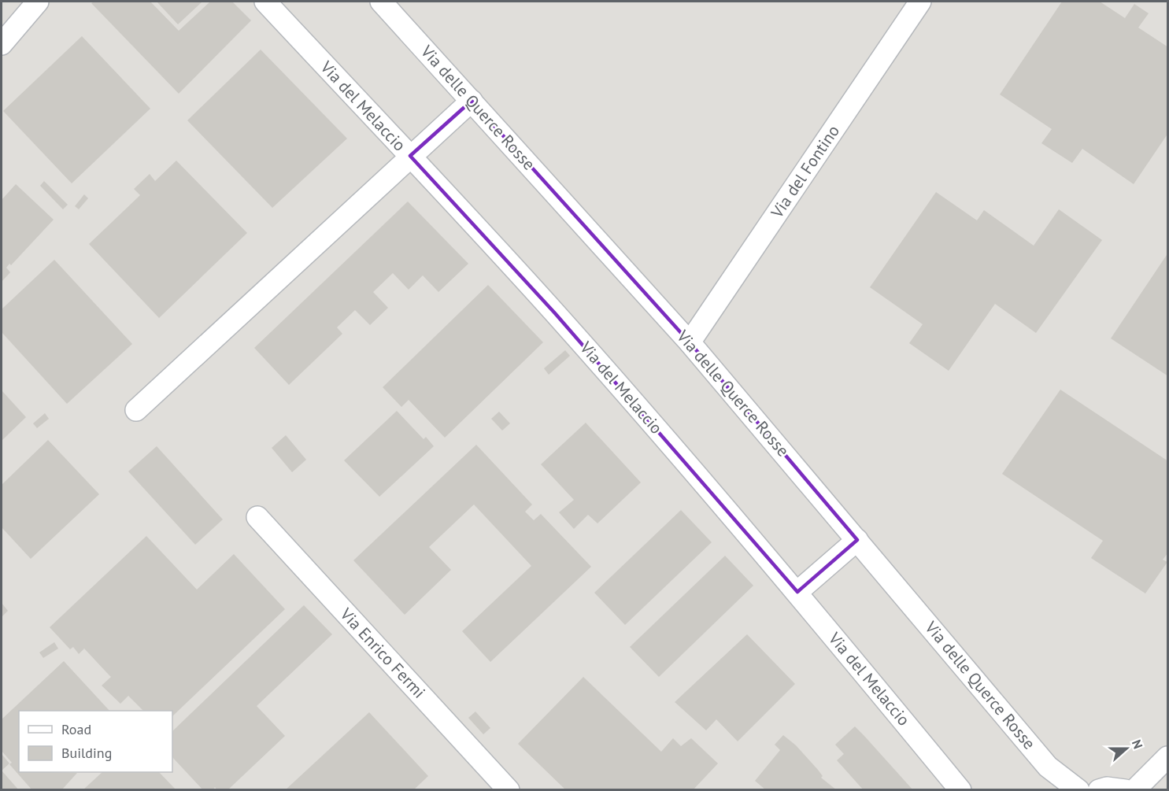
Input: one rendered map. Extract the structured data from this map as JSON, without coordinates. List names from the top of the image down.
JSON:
{
  "streets": {
    "street": [
      "Via del Melaccio",
      "Via delle Querce Rosse",
      "Via del Fontino",
      "Via Enrico Fermi"
    ]
  },
  "crossings": [
    ["Via delle Querce Rosse", "Via del Fontino"]
  ],
  "legend": ["Road", "Building"],
  "north": "right"
}
